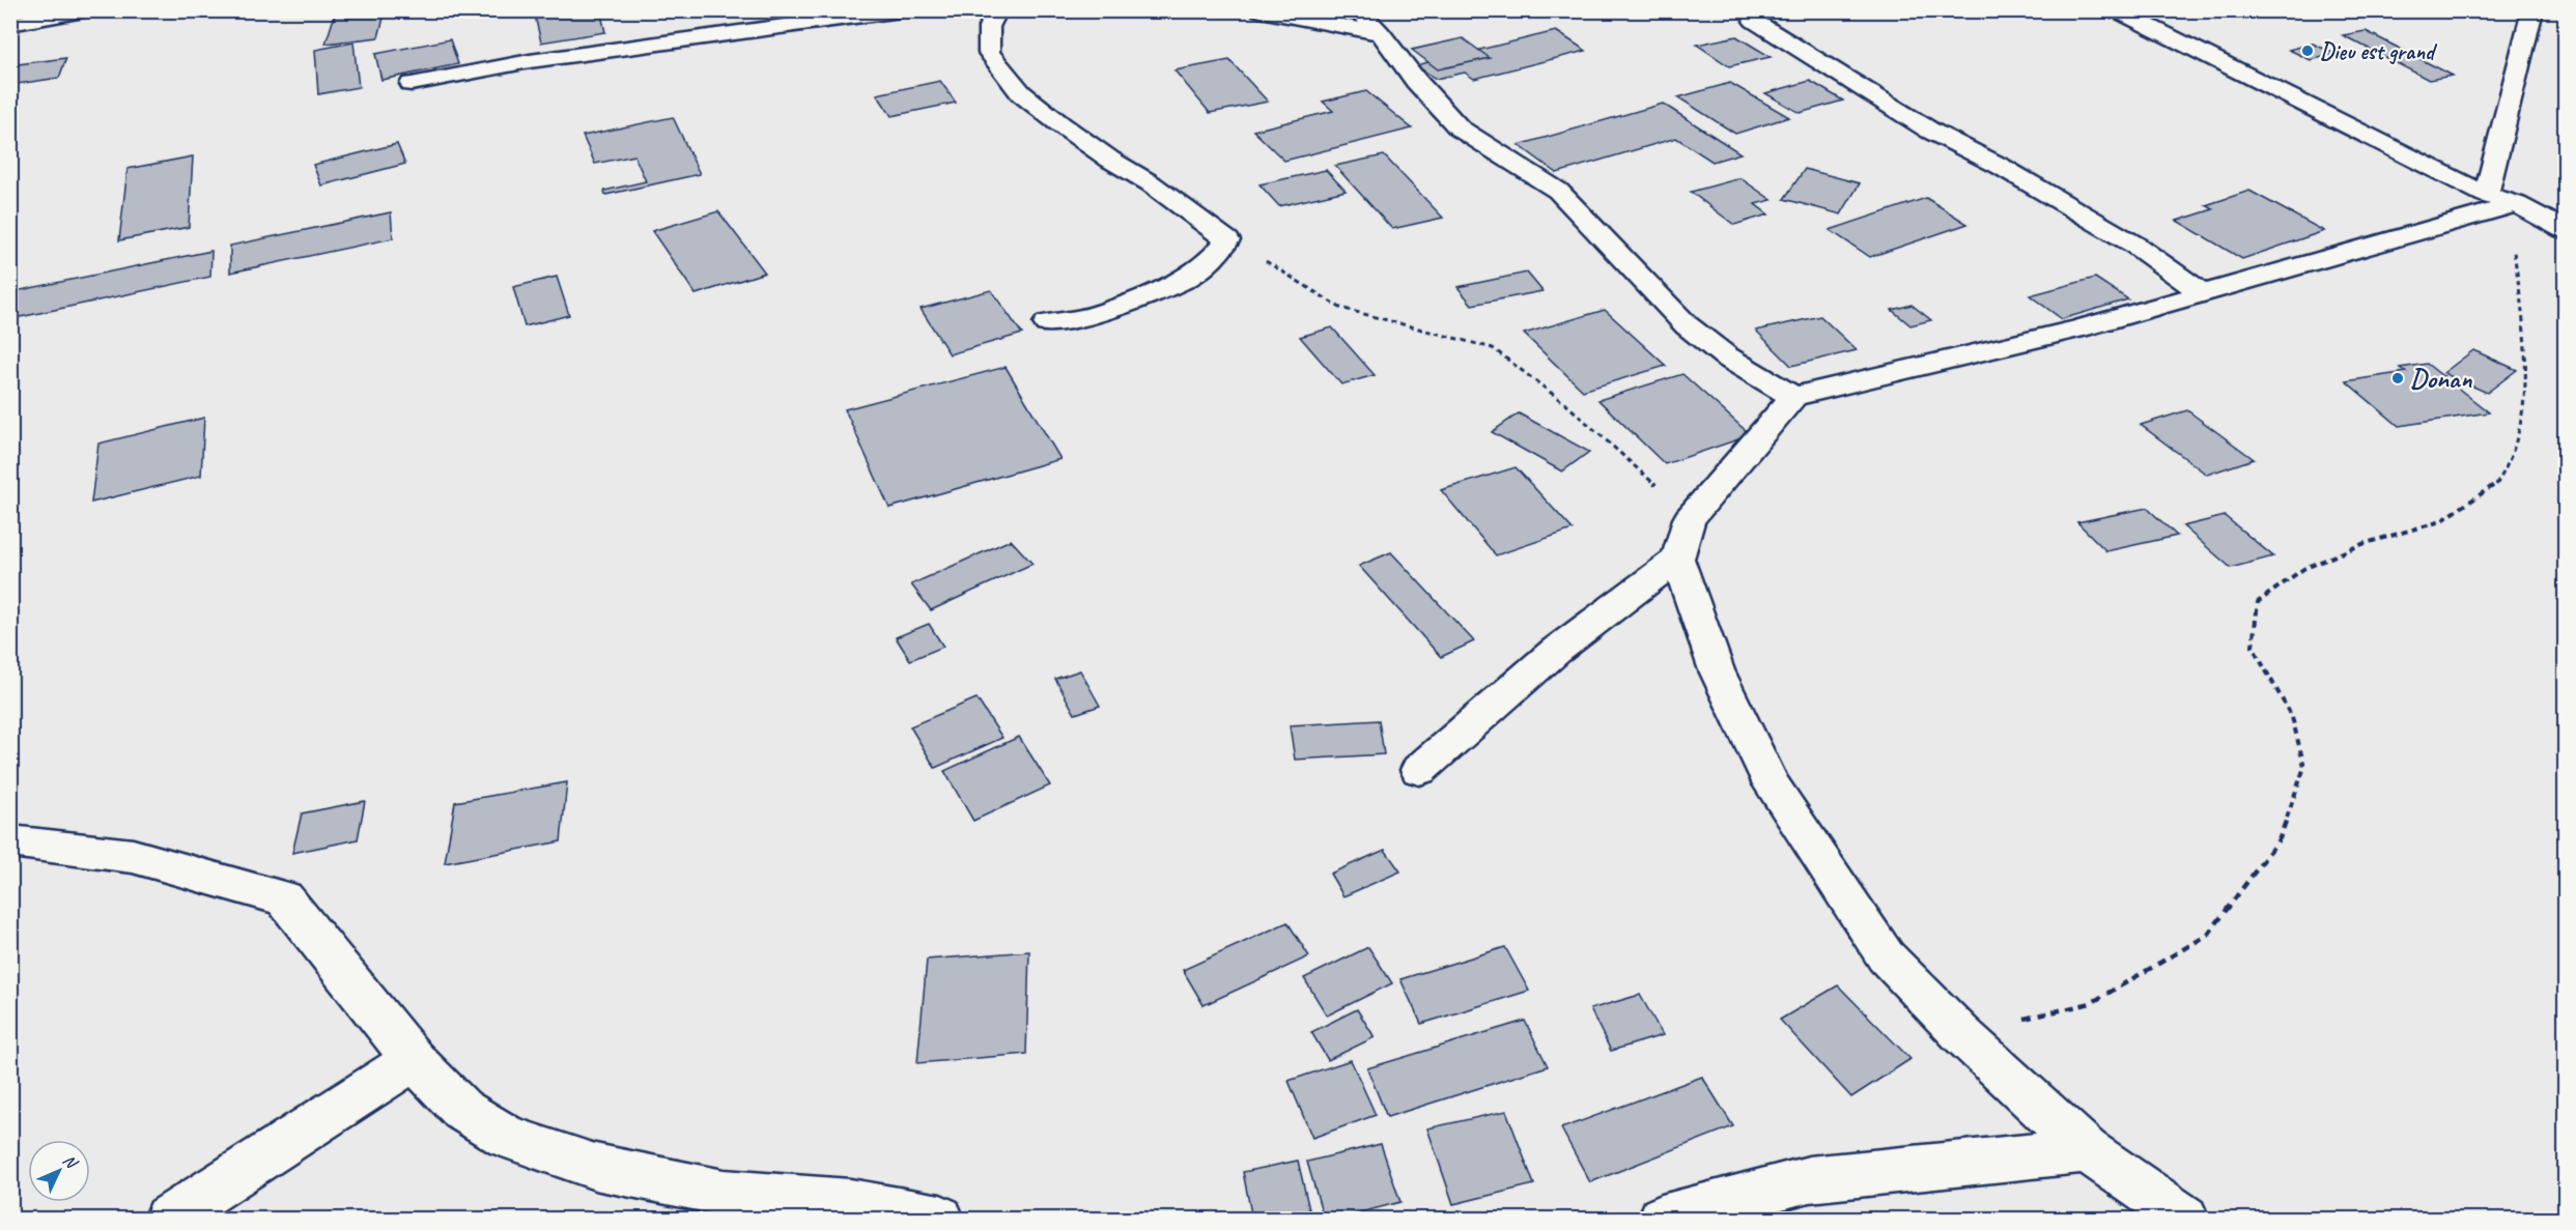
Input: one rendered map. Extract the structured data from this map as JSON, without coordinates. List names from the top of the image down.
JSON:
{
  "places": ["Dieu est grand", "Donan"],
  "north": "top right"
}
